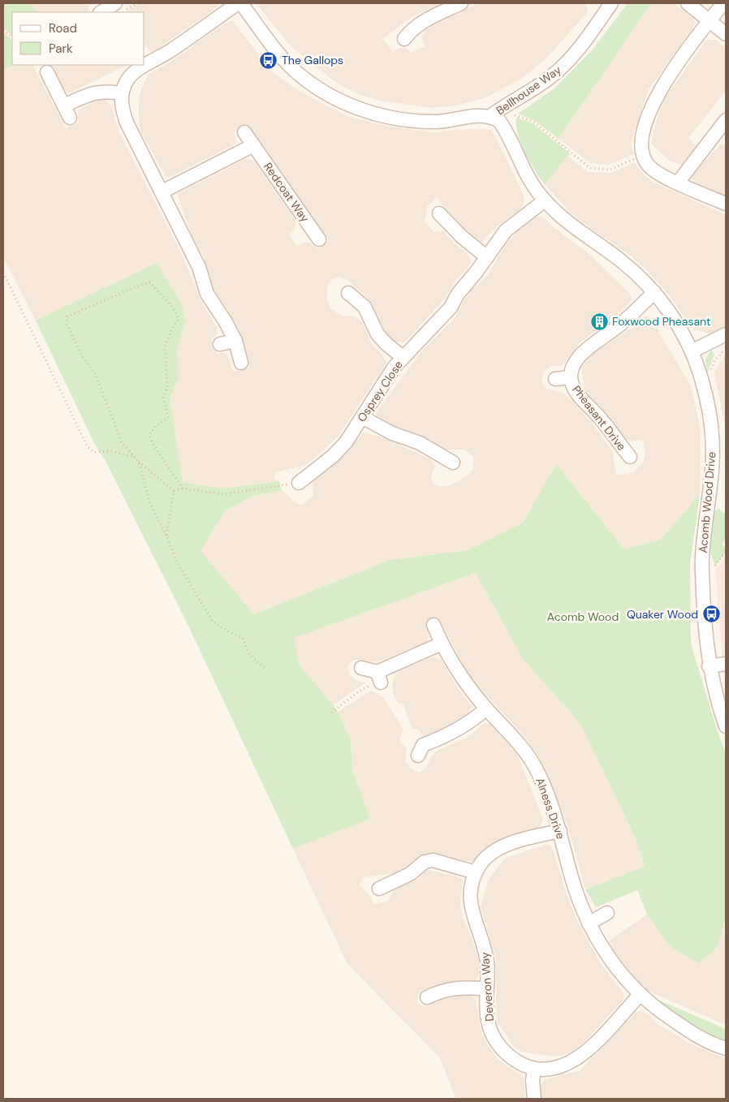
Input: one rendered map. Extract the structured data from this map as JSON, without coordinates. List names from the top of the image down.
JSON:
{
  "streets": {
    "street": [
      "Bellhouse Way",
      "Redcoat Way",
      "Osprey Close",
      "Pheasant Drive",
      "Acomb Wood Drive",
      "Alness Drive",
      "Deveron Way"
    ]
  },
  "crossings": [
    ["Bellhouse Way", "Acomb Wood Drive"],
    ["Osprey Close", "Acomb Wood Drive"],
    ["Pheasant Drive", "Acomb Wood Drive"],
    ["Alness Drive", "Deveron Way"]
  ],
  "parks": ["Acomb Wood"],
  "places": {
    "bus stop": ["The Gallops", "Quaker Wood"],
    "building": ["Foxwood Pheasant"]
  },
  "legend": ["Road", "Park"]
}
